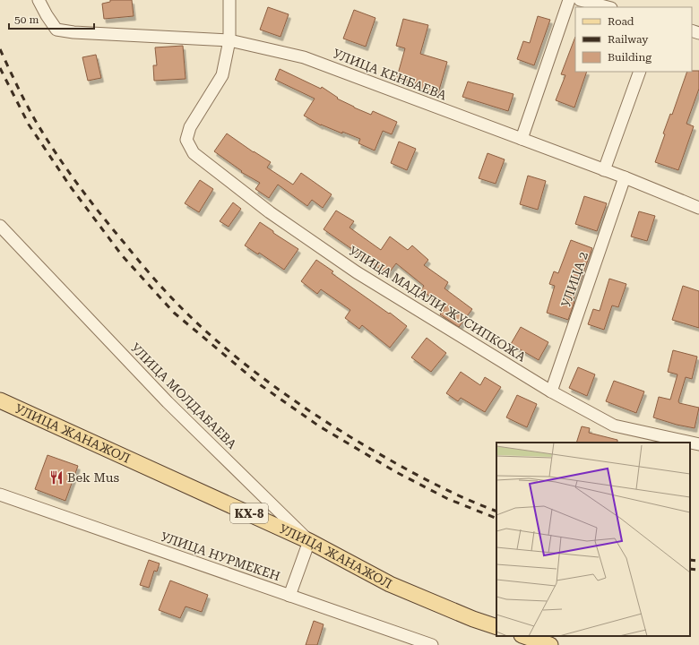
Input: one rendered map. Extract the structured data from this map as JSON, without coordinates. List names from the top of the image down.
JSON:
{
  "streets": {
    "main road": ["УЛИЦА ЖАНАЖОЛ", "КХ-8"],
    "street": [
      "УЛИЦА КЕНБАЕВА",
      "УЛИЦА 2",
      "УЛИЦА МАДАЛИ ЖУСИПКОЖА",
      "УЛИЦА МОЛДАБАЕВА",
      "УЛИЦА НУРМЕКЕН"
    ]
  },
  "crossings": [
    ["УЛИЦА КЕНБАЕВА", "УЛИЦА 2"],
    ["УЛИЦА КЕНБАЕВА", "УЛИЦА МАДАЛИ ЖУСИПКОЖА"],
    ["УЛИЦА 2", "УЛИЦА МАДАЛИ ЖУСИПКОЖА"],
    ["УЛИЦА МОЛДАБАЕВА", "УЛИЦА ЖАНАЖОЛ"]
  ],
  "places": {
    "restaurant": ["Bek Mus"]
  },
  "legend": ["Road", "Railway", "Building"],
  "scale_bar": "50 m"
}
